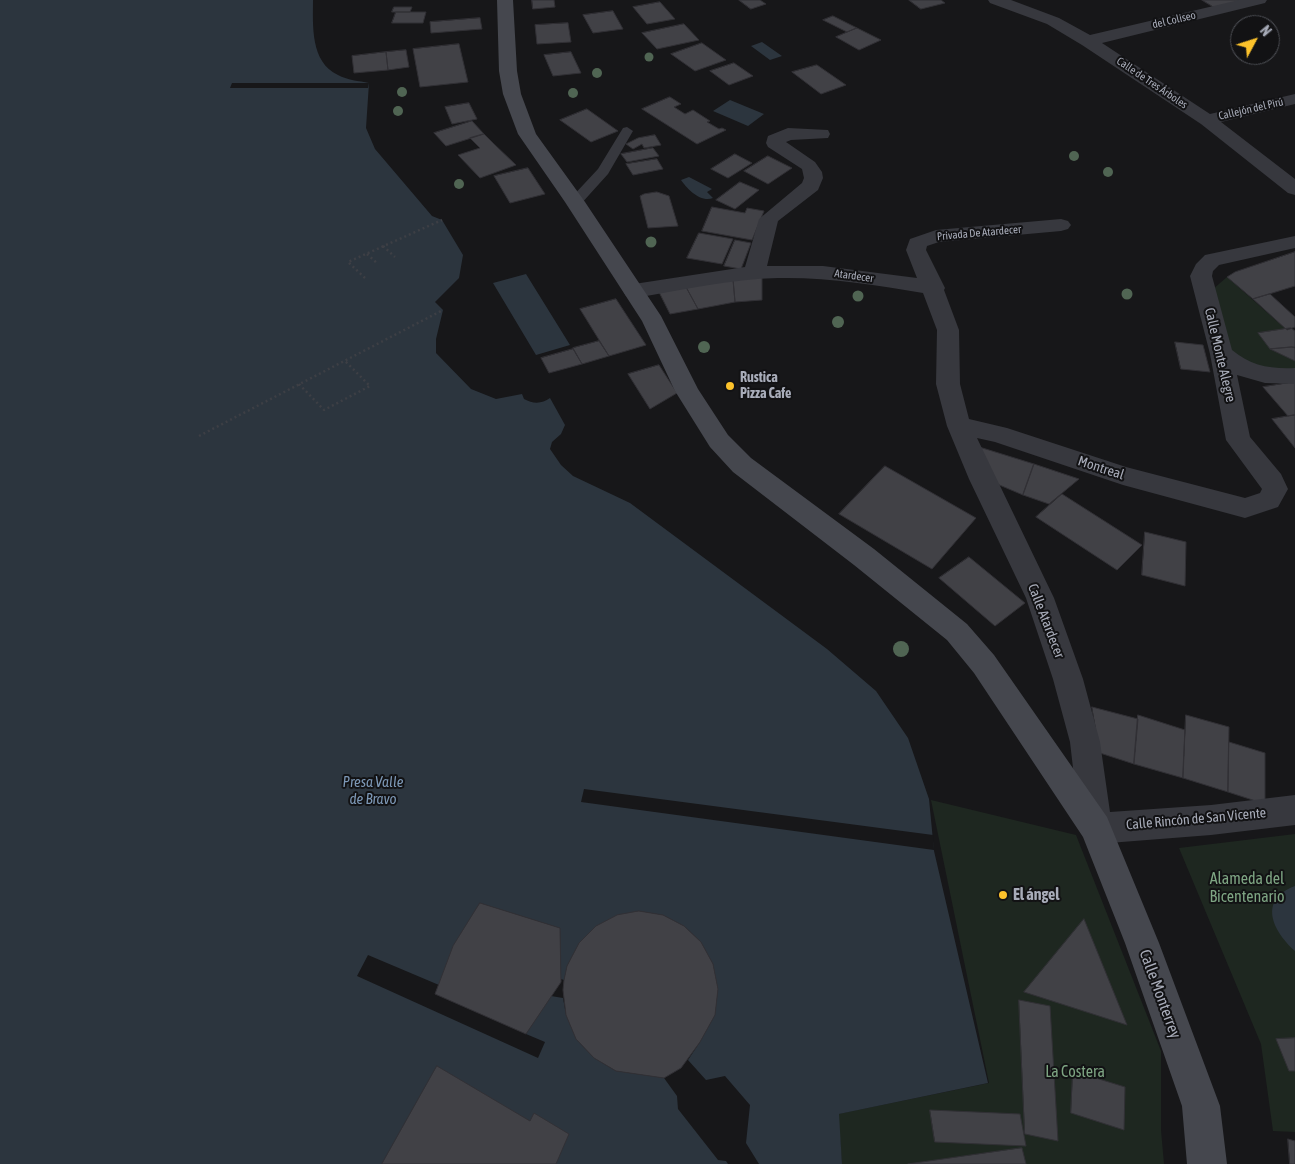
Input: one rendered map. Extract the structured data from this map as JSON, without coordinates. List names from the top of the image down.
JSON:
{
  "streets": {
    "main road": ["Calle Monterrey"],
    "street": [
      "del Coliseo",
      "Calle de Tres Árboles",
      "Callejón del Pirú",
      "Privada De Atardecer",
      "Atardecer",
      "Calle Monte Alegre",
      "Montreal",
      "Calle Atardecer",
      "Calle Rincón de San Vicente"
    ]
  },
  "crossings": [
    ["del Coliseo", "Calle de Tres Árboles"],
    ["Calle de Tres Árboles", "Callejón del Pirú"],
    ["Privada De Atardecer", "Atardecer"],
    ["Atardecer", "Calle Monterrey"],
    ["Calle Monte Alegre", "Montreal"],
    ["Montreal", "Calle Atardecer"],
    ["Calle Atardecer", "Calle Rincón de San Vicente"],
    ["Calle Atardecer", "Calle Monterrey"],
    ["Calle Rincón de San Vicente", "Calle Monterrey"]
  ],
  "water": ["Presa Valle de Bravo"],
  "parks": ["Alameda del Bicentenario", "La Costera"],
  "places": ["Rustica Pizza Cafe", "El ángel"],
  "north": "top right"
}
